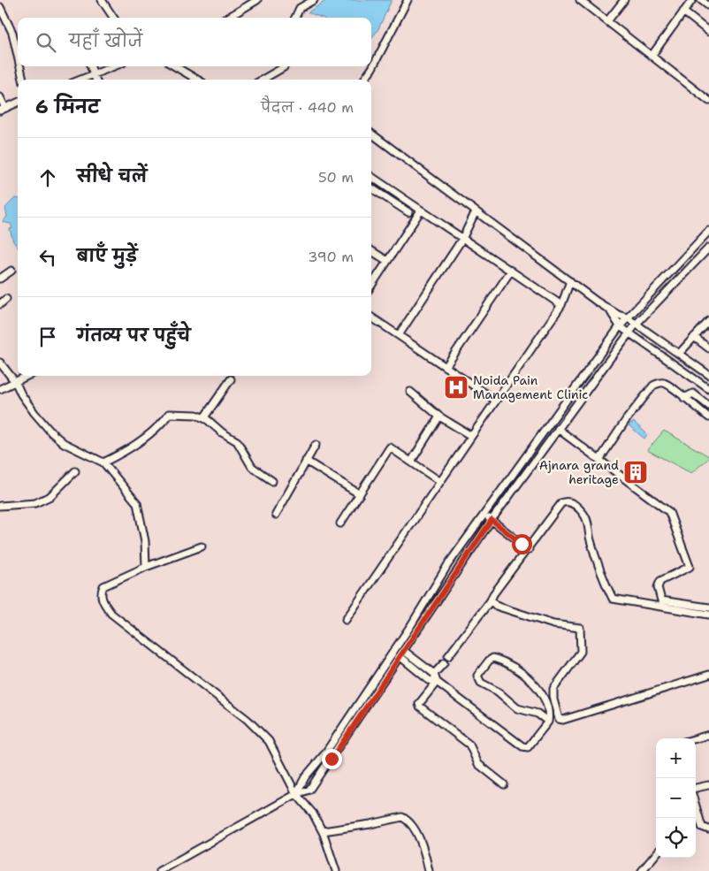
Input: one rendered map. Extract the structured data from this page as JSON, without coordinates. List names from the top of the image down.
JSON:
{
  "places": {
    "hospital": ["Noida Pain Management Clinic"],
    "building": ["Ajnara grand heritage"]
  },
  "page": {
    "search": "यहाँ खोजें",
    "heading": ["6 मिनट", "पैदल · 440 m"],
    "list": [
      ["सीधे चलें", "50 m"],
      ["बाएँ मुड़ें", "390 m"],
      "गंतव्य पर पहुँचे"
    ],
    "map_buttons": ["+", "−"]
  }
}
